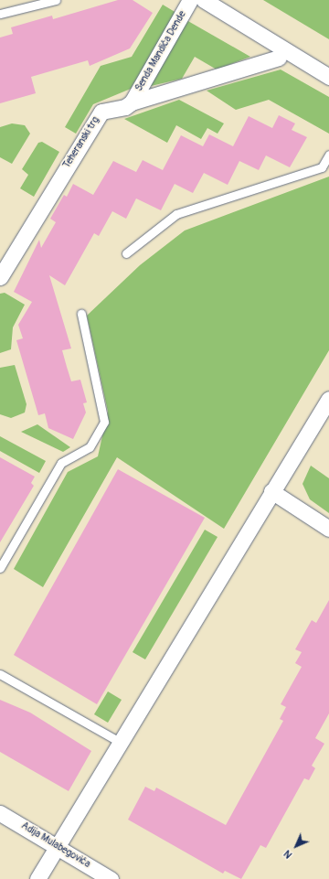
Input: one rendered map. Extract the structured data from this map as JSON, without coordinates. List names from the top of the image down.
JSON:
{
  "streets": {
    "street": ["Senda Mandića Dende", "Teheranski trg", "Adija Mulabegovića"]
  },
  "crossings": [
    ["Senda Mandića Dende", "Teheranski trg"]
  ],
  "north": "bottom left"
}
